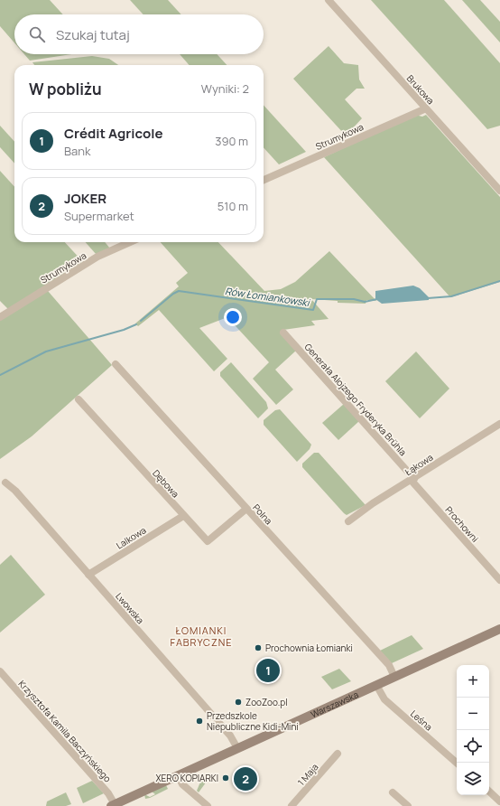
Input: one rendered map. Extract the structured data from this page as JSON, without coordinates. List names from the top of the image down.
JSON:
{
  "streets": {
    "street": [
      "Brukowa",
      "Strumykowa",
      "Generała Alojzego Fryderyka Brühla",
      "Łąkowa",
      "Dębowa",
      "Polna",
      "Prochowni",
      "Lalkowa",
      "Lwowska",
      "Warszawska",
      "Leśna",
      "Krzysztofa Kamila Baczyńskiego",
      "1 Maja"
    ]
  },
  "crossings": [
    ["Brukowa", "Strumykowa"],
    ["Generała Alojzego Fryderyka Brühla", "Łąkowa"],
    ["Generała Alojzego Fryderyka Brühla", "Prochowni"],
    ["Łąkowa", "Prochowni"],
    ["Dębowa", "Polna"],
    ["Dębowa", "Lalkowa"],
    ["Polna", "Warszawska"],
    ["Lalkowa", "Lwowska"],
    ["Lwowska", "Warszawska"],
    ["Warszawska", "Leśna"],
    ["Warszawska", "Krzysztofa Kamila Baczyńskiego"]
  ],
  "districts": ["ŁOMIANKI FABRYCZNE"],
  "water": ["Rów Łomiankowski"],
  "places": [
    "Prochownia Łomianki",
    "ZooZoo.pl",
    "Przedszkole Niepubliczne Kidi-Mini",
    "XERO KOPIARKI"
  ],
  "page": {
    "search": "Szukaj tutaj",
    "heading": ["W pobliżu", "Wyniki: 2"],
    "list": [
      {
        "mark": "1",
        "name": "Crédit Agricole",
        "note": "Bank",
        "value": "390 m"
      },
      {
        "mark": "2",
        "name": "JOKER",
        "note": "Supermarket",
        "value": "510 m"
      }
    ],
    "pins": ["1", "2"],
    "map_buttons": ["+", "−"]
  }
}
